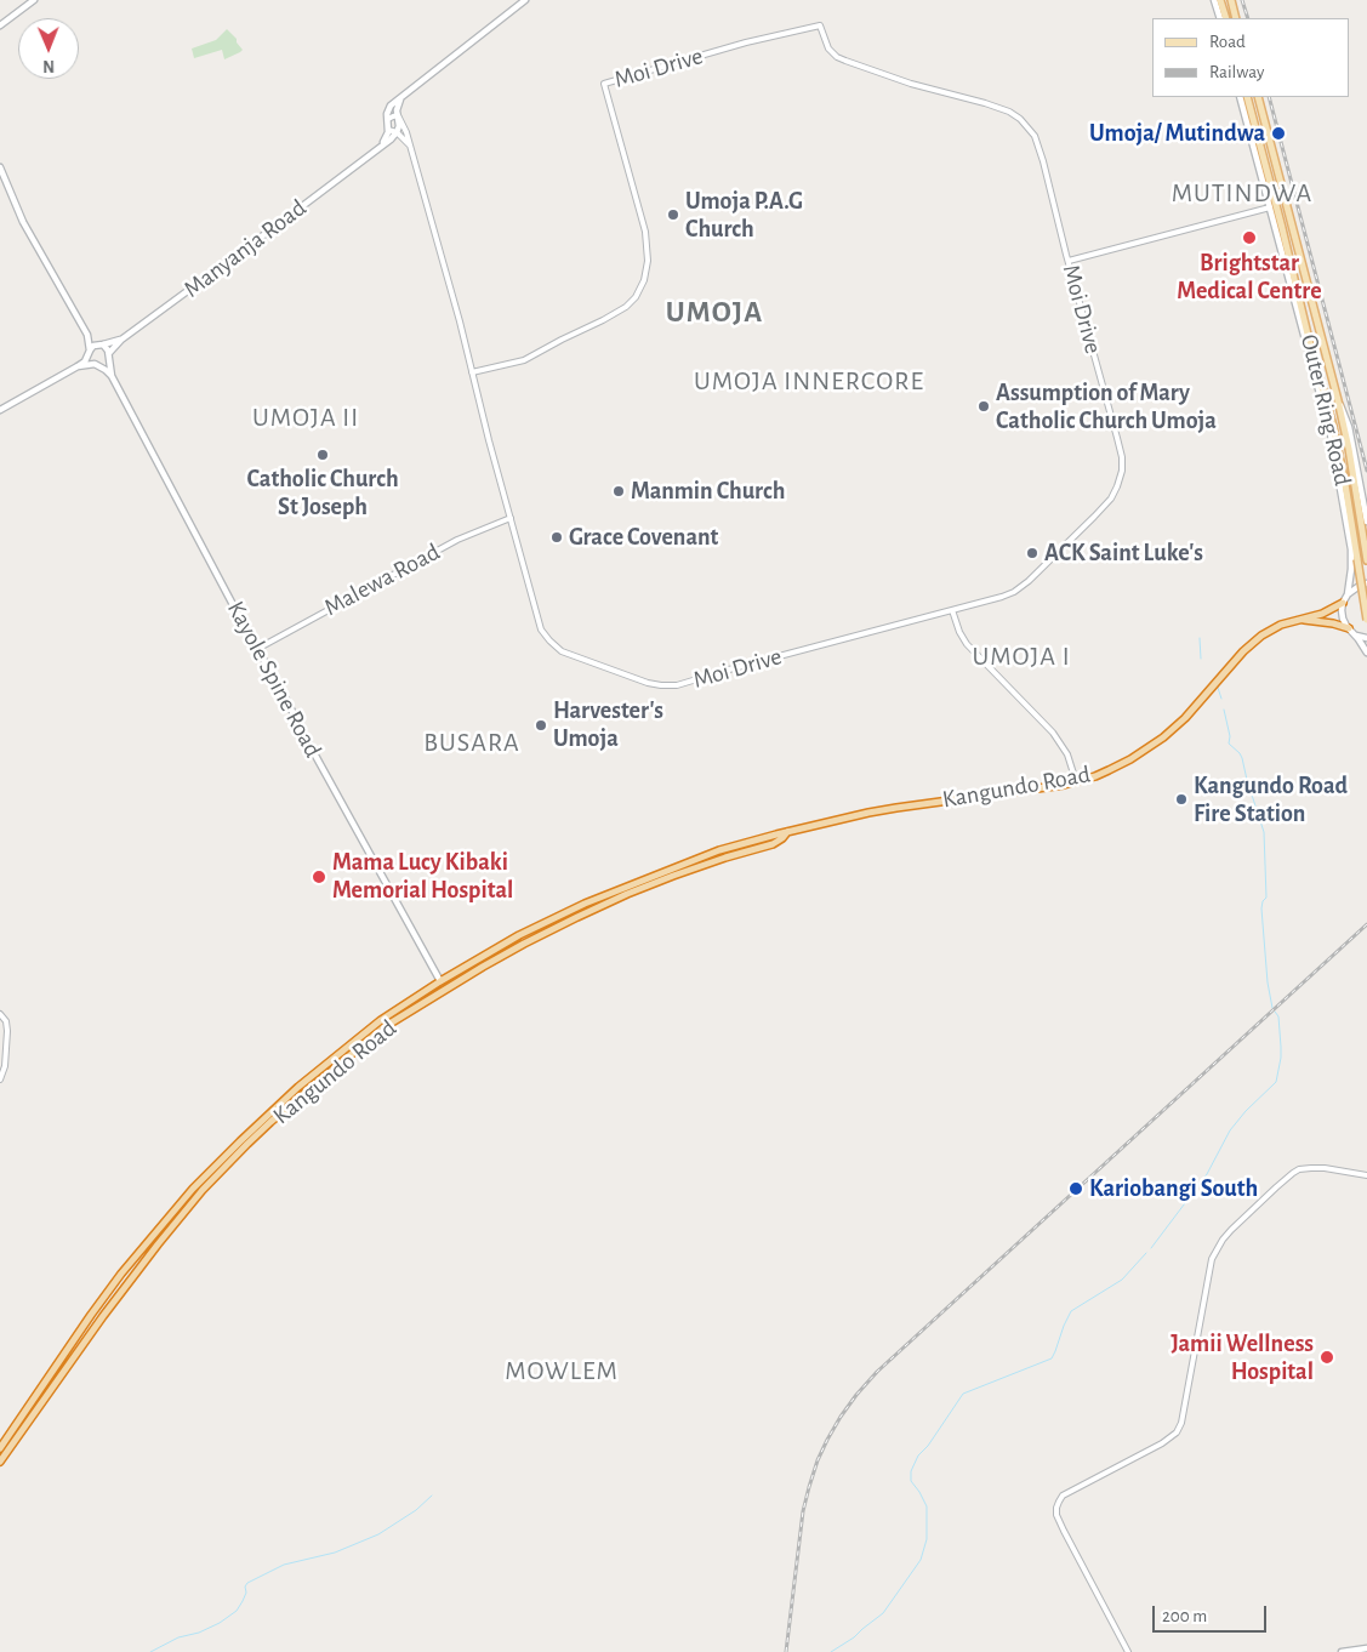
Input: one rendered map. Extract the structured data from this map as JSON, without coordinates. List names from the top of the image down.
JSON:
{
  "streets": {
    "highway": ["Kangundo Road"],
    "main road": ["Manyanja Road", "Outer Ring Road", "Kayole Spine Road"],
    "street": ["Moi Drive", "Malewa Road"]
  },
  "crossings": [
    ["Moi Drive", "Malewa Road"],
    ["Malewa Road", "Kayole Spine Road"],
    ["Kayole Spine Road", "Kangundo Road"]
  ],
  "districts": [
    "MUTINDWA",
    "UMOJA",
    "UMOJA INNERCORE",
    "UMOJA II",
    "UMOJA I",
    "BUSARA",
    "MOWLEM"
  ],
  "places": [
    "Umoja/ Mutindwa",
    "Umoja P.A.G Church",
    "Brightstar Medical Centre",
    "Assumption of Mary Catholic Church Umoja",
    "Catholic Church St Joseph",
    "Manmin Church",
    "Grace Covenant",
    "ACK Saint Luke's",
    "Harvester's Umoja",
    "Kangundo Road Fire Station",
    "Mama Lucy Kibaki Memorial Hospital",
    "Kariobangi South",
    "Jamii Wellness Hospital"
  ],
  "legend": ["Road", "Railway"],
  "scale_bar": "200 m",
  "north": "bottom"
}
